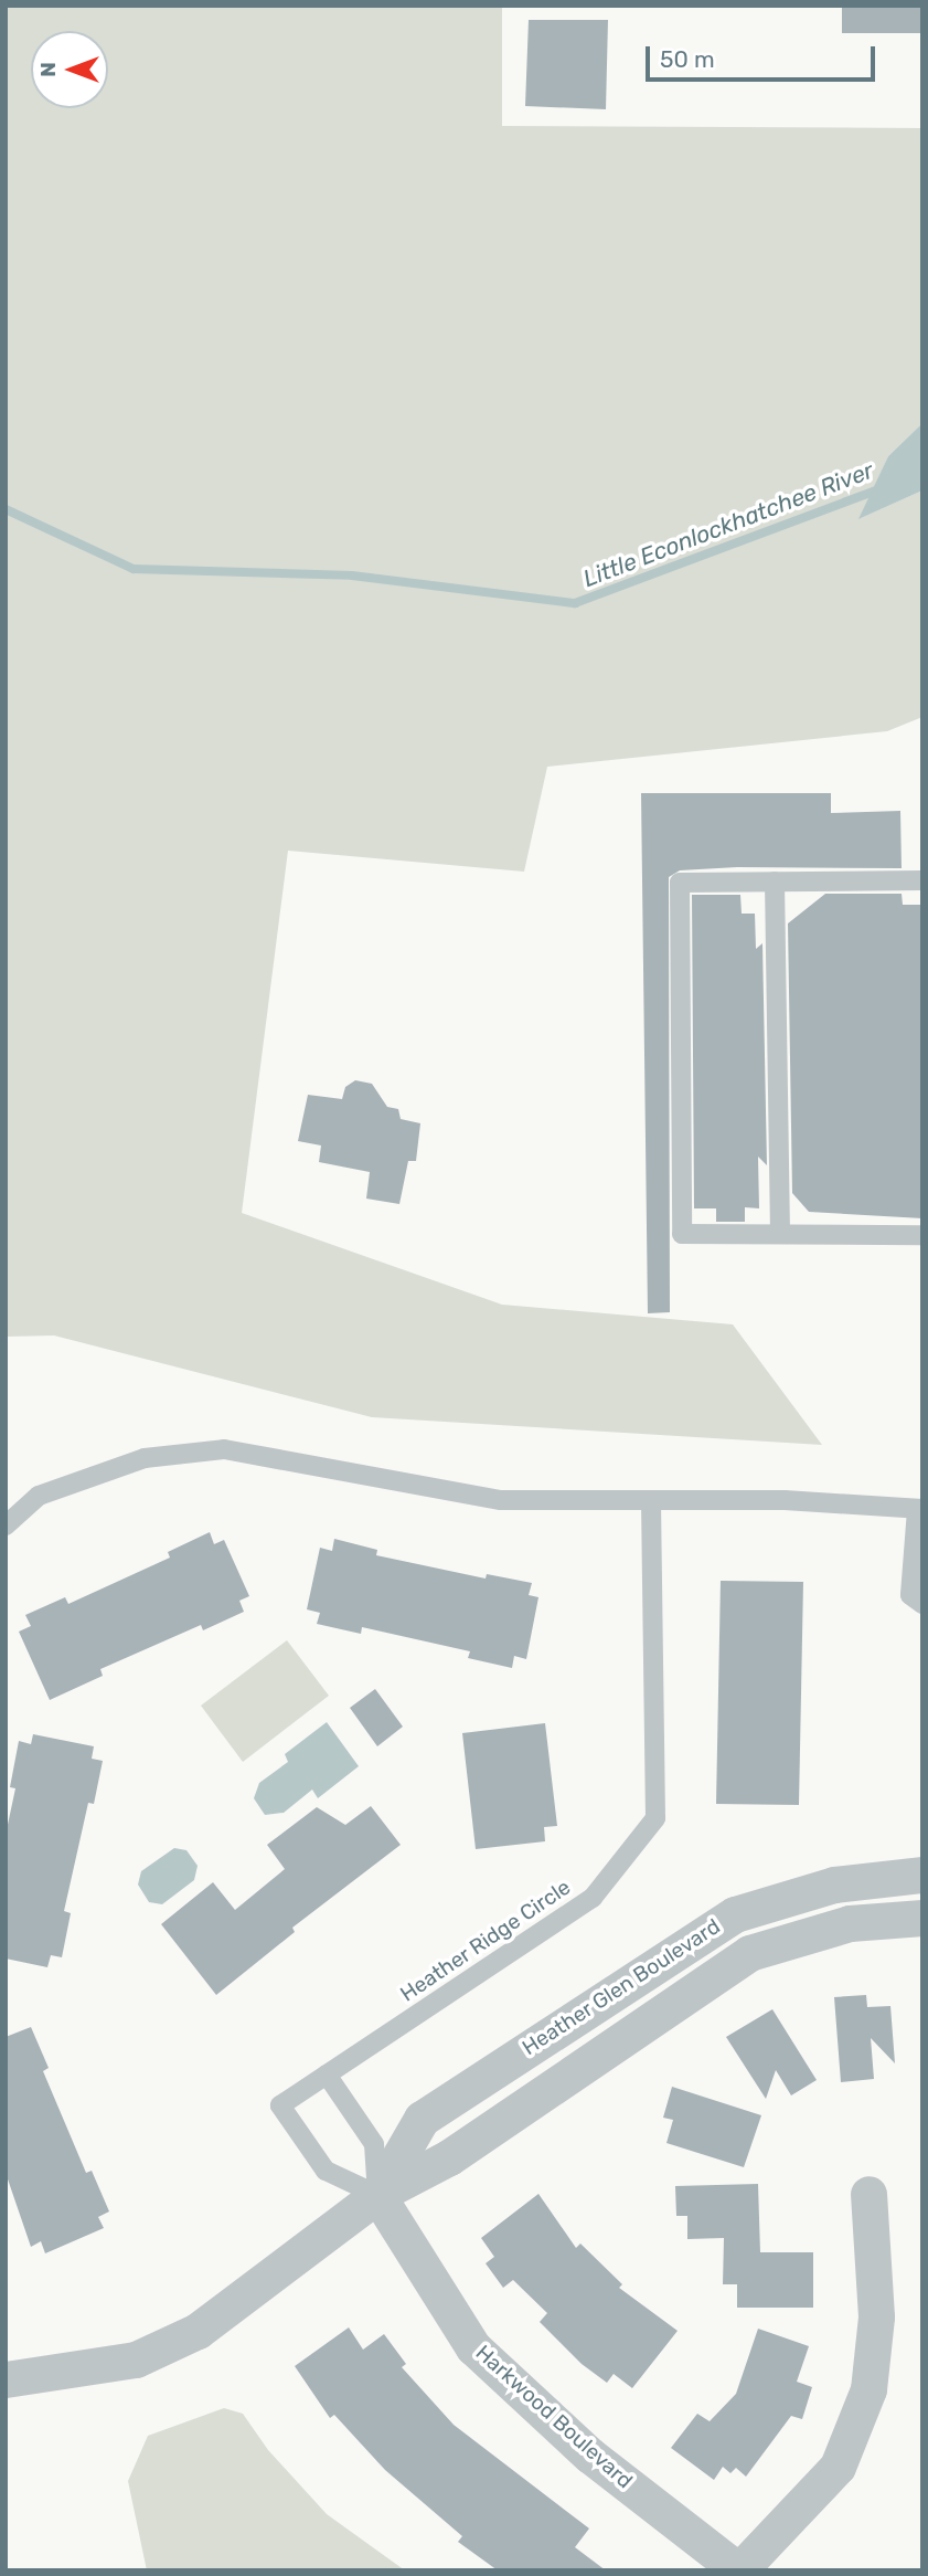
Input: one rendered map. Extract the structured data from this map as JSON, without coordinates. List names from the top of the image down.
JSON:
{
  "streets": {
    "street": ["Heather Glen Boulevard", "Harkwood Boulevard"],
    "lane": ["Heather Ridge Circle"]
  },
  "crossings": [
    ["Heather Ridge Circle", "Heather Glen Boulevard"],
    ["Heather Ridge Circle", "Harkwood Boulevard"],
    ["Heather Glen Boulevard", "Harkwood Boulevard"]
  ],
  "water": ["Little Econlockhatchee River"],
  "scale_bar": "50 m",
  "north": "left"
}
